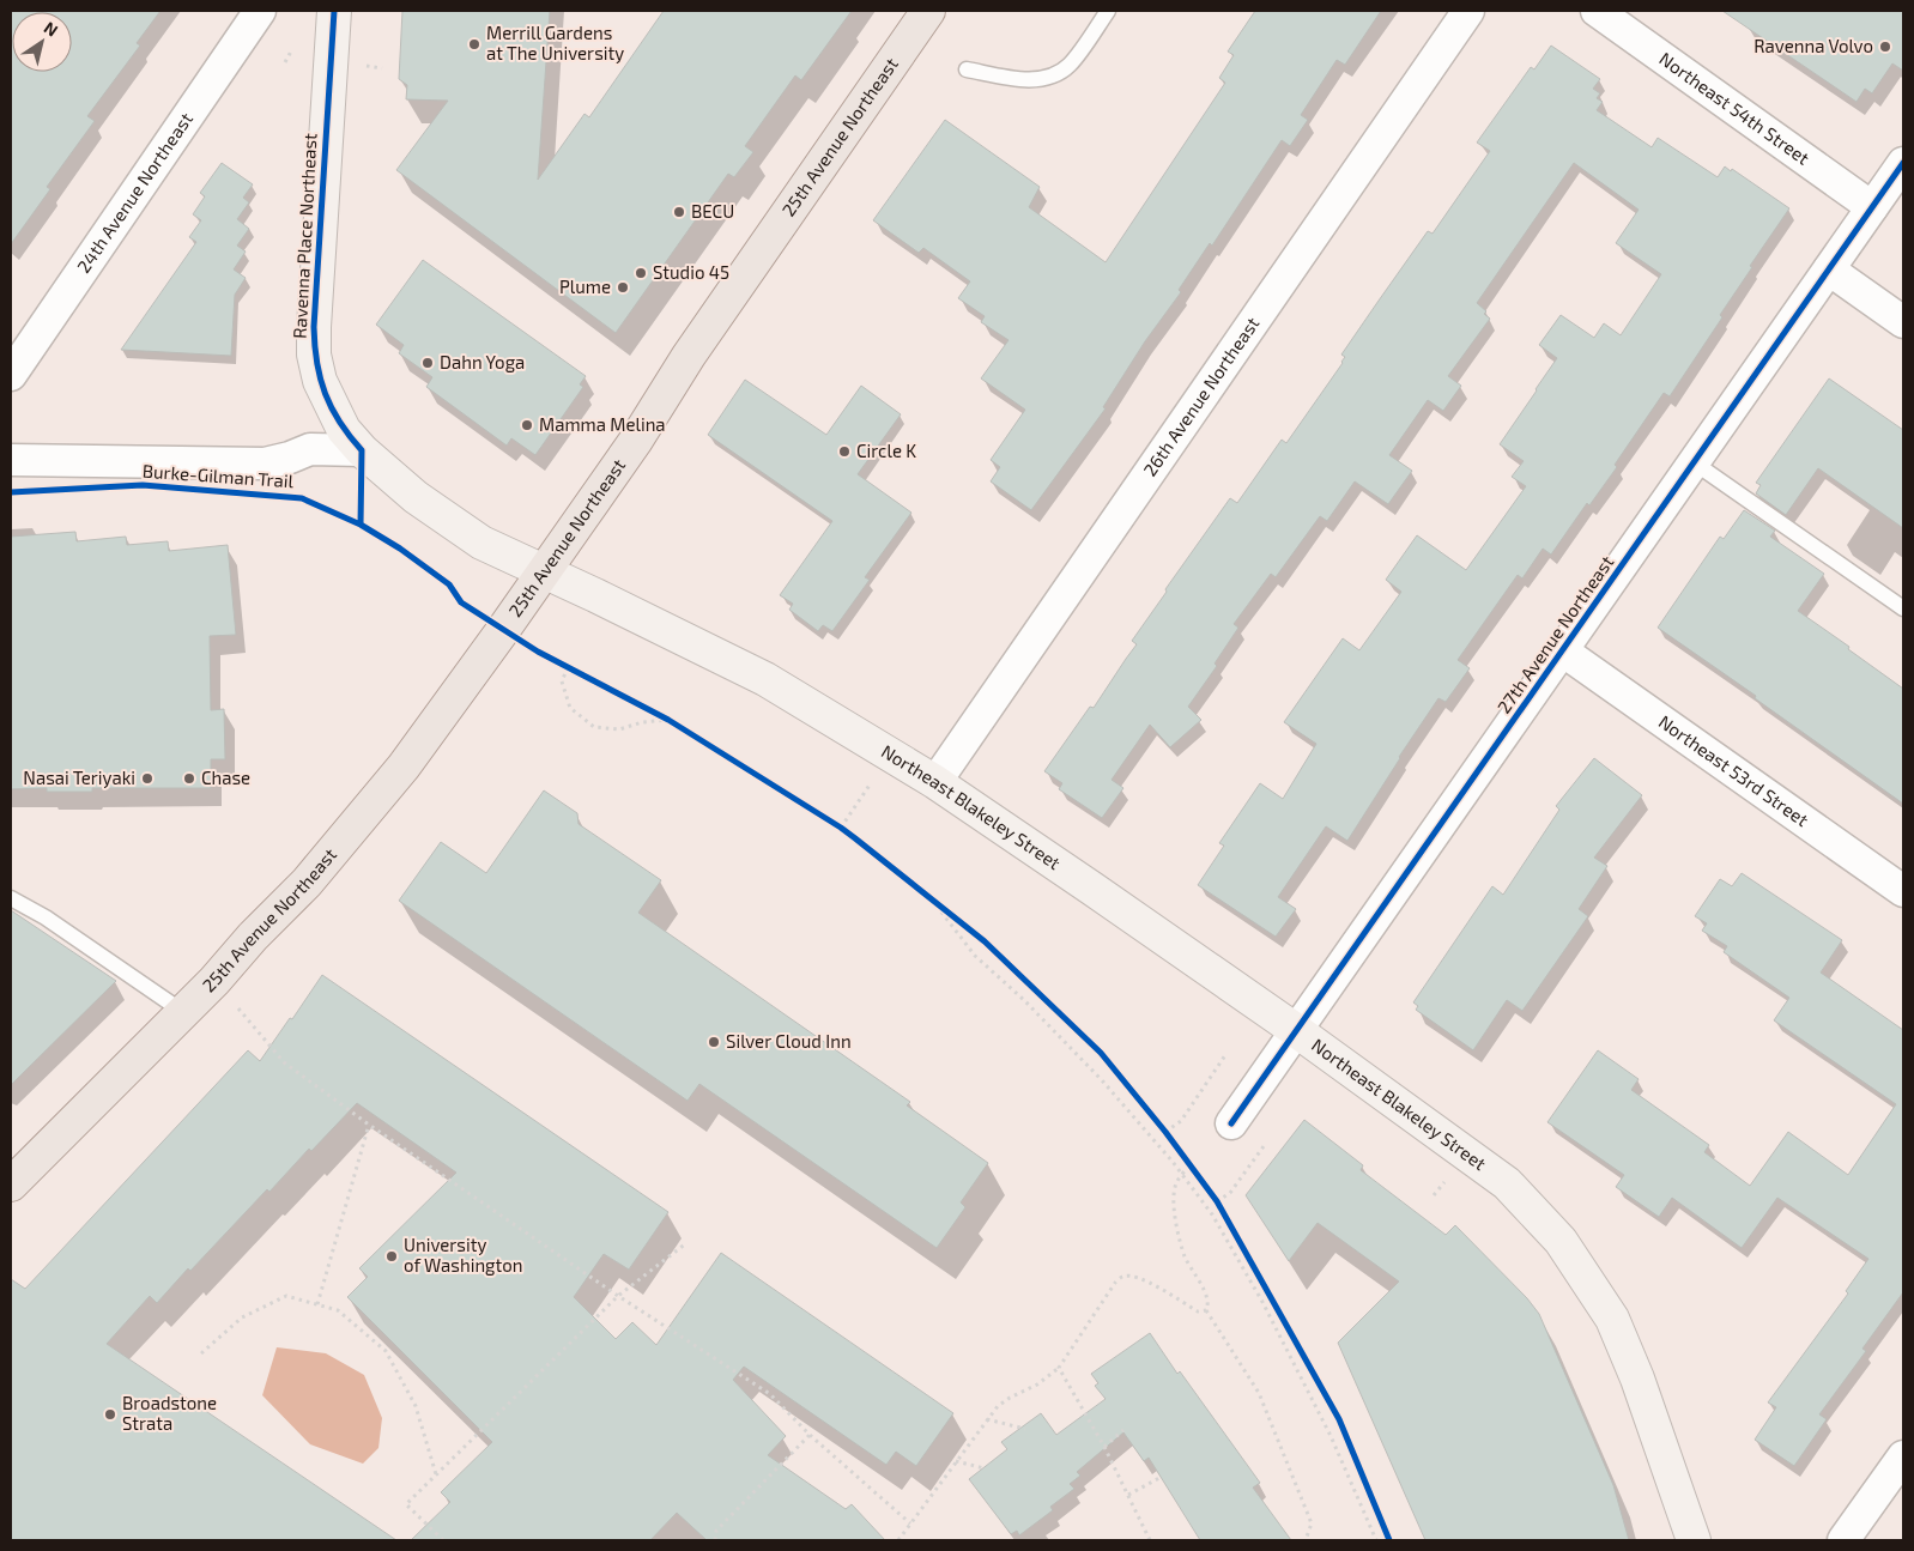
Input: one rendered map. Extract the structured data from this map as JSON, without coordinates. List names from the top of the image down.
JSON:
{
  "streets": {
    "main road": ["25th Avenue Northeast", "Ravenna Place Northeast", "Northeast Blakeley Street"],
    "street": [
      "Northeast 54th Street",
      "24th Avenue Northeast",
      "26th Avenue Northeast",
      "27th Avenue Northeast",
      "Northeast 53rd Street"
    ],
    "cycle path": ["Burke-Gilman Trail"]
  },
  "crossings": [
    ["Northeast 54th Street", "27th Avenue Northeast"],
    ["25th Avenue Northeast", "Northeast Blakeley Street"],
    ["Ravenna Place Northeast", "Northeast Blakeley Street"],
    ["26th Avenue Northeast", "Northeast Blakeley Street"],
    ["27th Avenue Northeast", "Northeast 53rd Street"],
    ["27th Avenue Northeast", "Northeast Blakeley Street"]
  ],
  "places": [
    "Merrill Gardens at The University",
    "Ravenna Volvo",
    "BECU",
    "Studio 45",
    "Plume",
    "Dahn Yoga",
    "Mamma Melina",
    "Circle K",
    "Nasai Teriyaki",
    "Chase",
    "Silver Cloud Inn",
    "University of Washington",
    "Broadstone Strata"
  ],
  "north": "top right"
}
